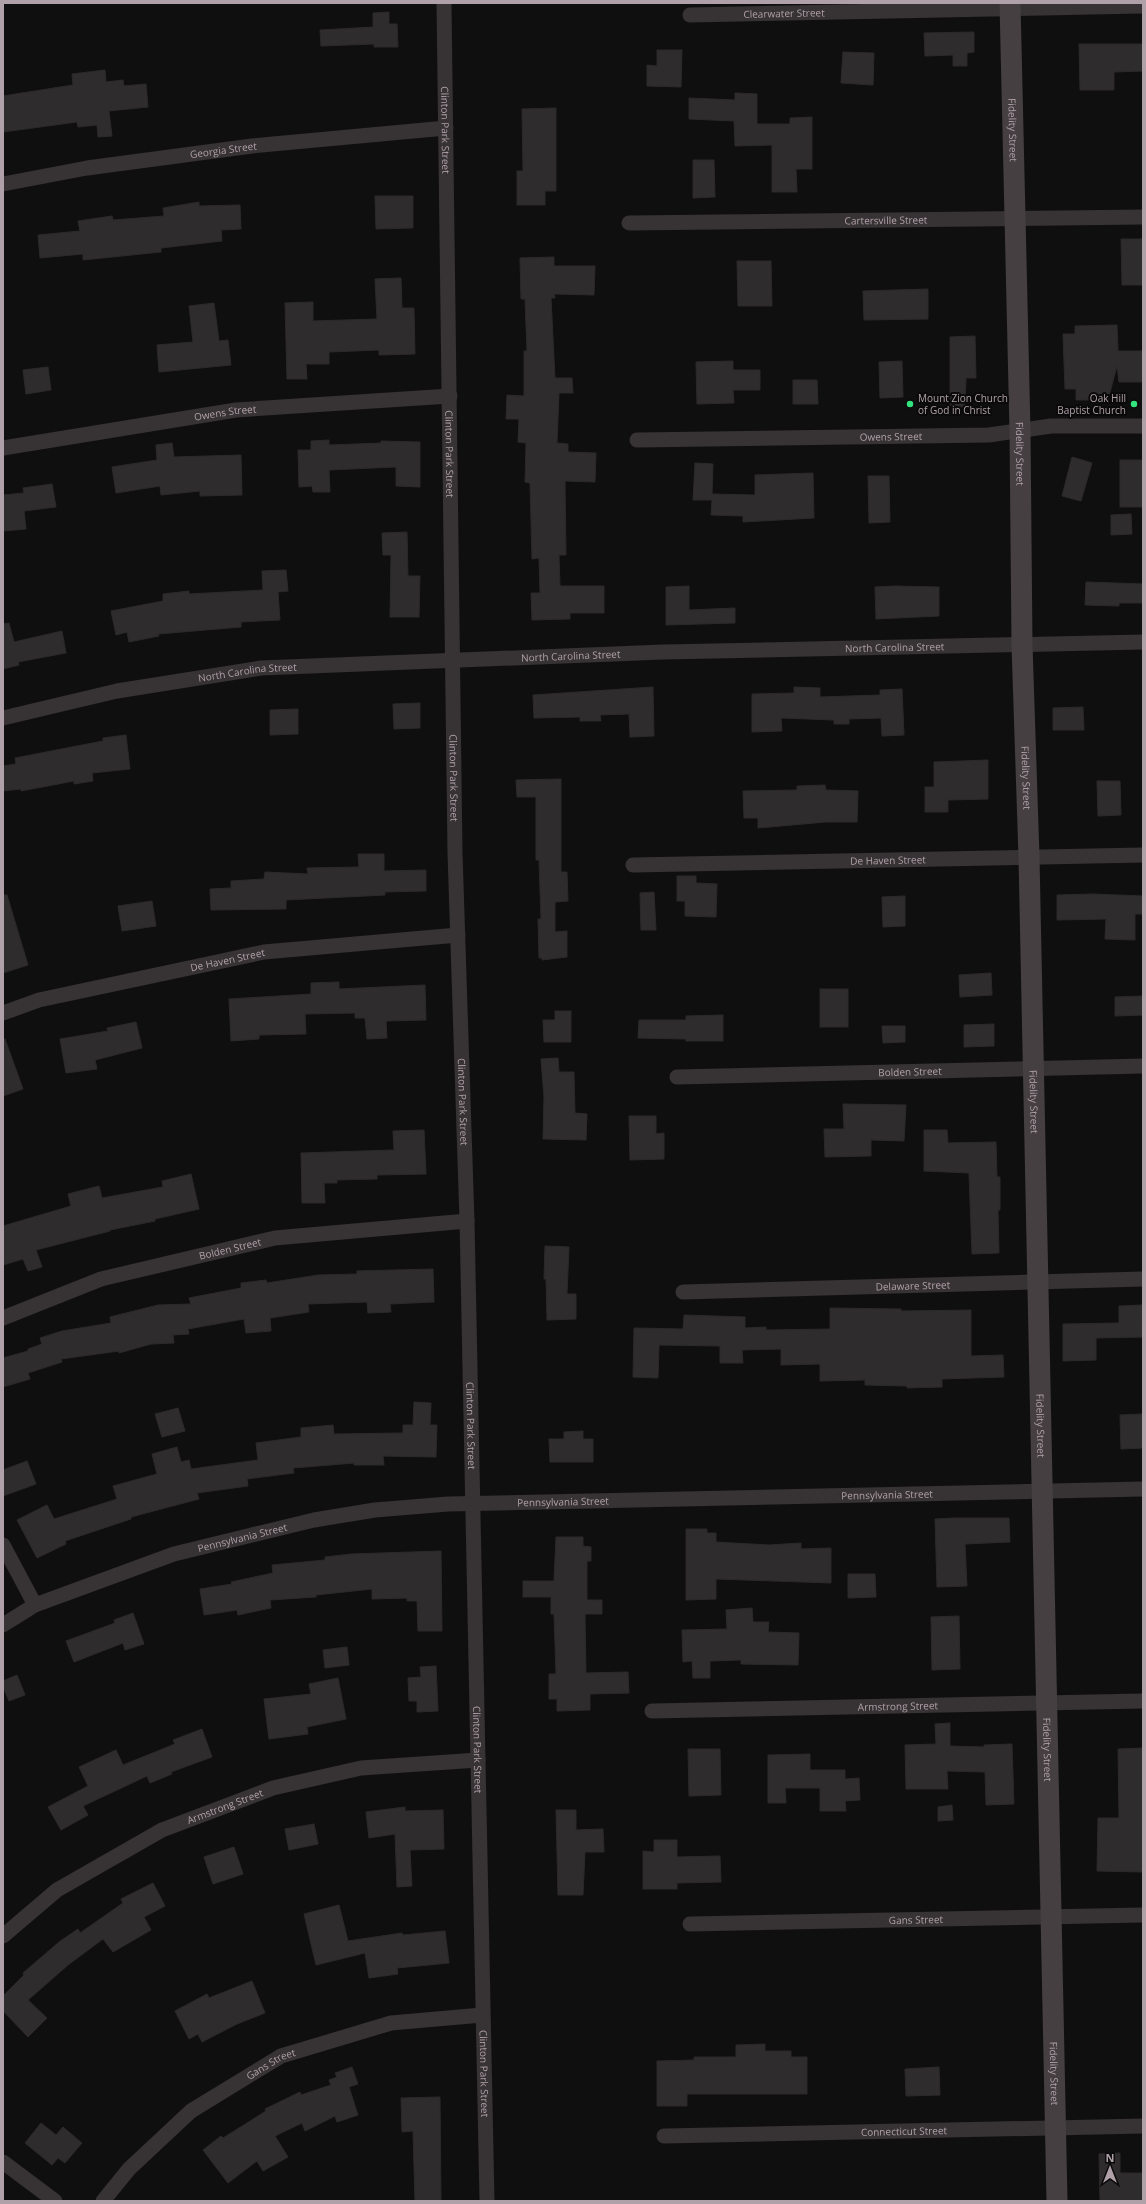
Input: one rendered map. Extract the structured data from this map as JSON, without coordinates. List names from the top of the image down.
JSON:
{
  "streets": {
    "main road": ["Fidelity Street"],
    "street": [
      "Clearwater Street",
      "Clinton Park Street",
      "Georgia Street",
      "Cartersville Street",
      "Owens Street",
      "North Carolina Street",
      "De Haven Street",
      "Bolden Street",
      "Delaware Street",
      "Pennsylvania Street",
      "Armstrong Street",
      "Gans Street",
      "Connecticut Street"
    ]
  },
  "crossings": [
    ["Clearwater Street", "Fidelity Street"],
    ["Clinton Park Street", "Georgia Street"],
    ["Clinton Park Street", "Owens Street"],
    ["Clinton Park Street", "North Carolina Street"],
    ["Clinton Park Street", "De Haven Street"],
    ["Clinton Park Street", "Bolden Street"],
    ["Clinton Park Street", "Pennsylvania Street"],
    ["Clinton Park Street", "Armstrong Street"],
    ["Clinton Park Street", "Gans Street"],
    ["Fidelity Street", "Cartersville Street"],
    ["Fidelity Street", "Owens Street"],
    ["Fidelity Street", "North Carolina Street"],
    ["Fidelity Street", "De Haven Street"],
    ["Fidelity Street", "Bolden Street"],
    ["Fidelity Street", "Delaware Street"],
    ["Fidelity Street", "Pennsylvania Street"],
    ["Fidelity Street", "Armstrong Street"],
    ["Fidelity Street", "Gans Street"],
    ["Fidelity Street", "Connecticut Street"]
  ],
  "places": ["Mount Zion Church of God in Christ", "Oak Hill Baptist Church"],
  "north": "top"
}
